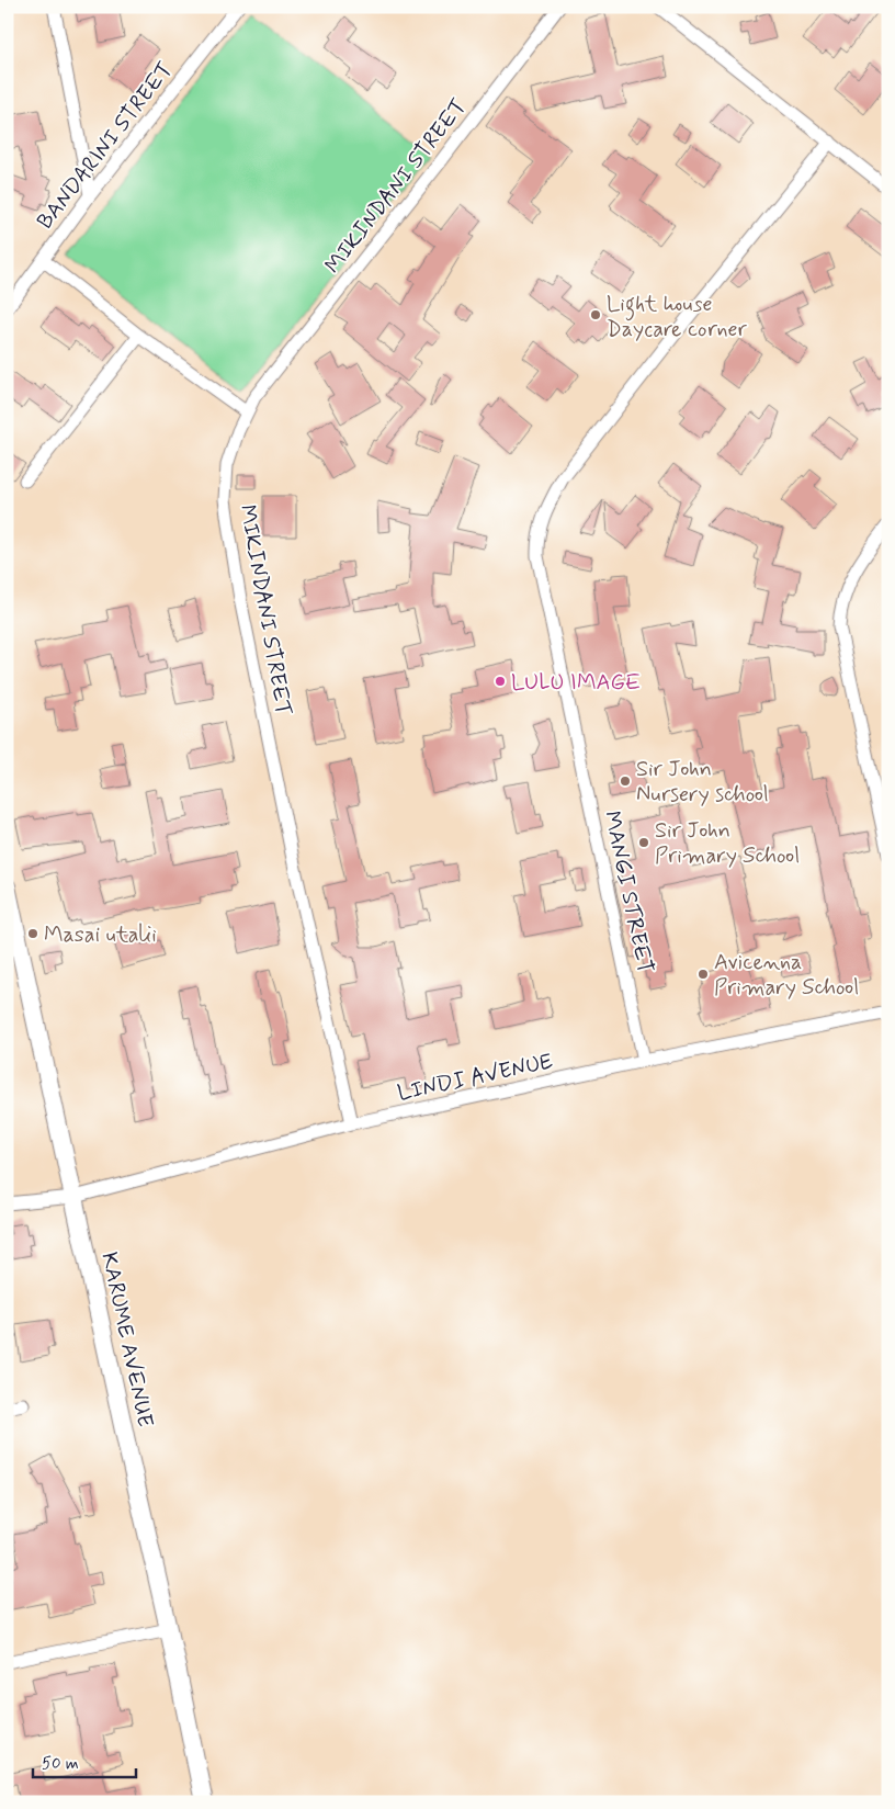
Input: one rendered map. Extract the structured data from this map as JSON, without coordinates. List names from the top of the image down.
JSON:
{
  "streets": {
    "main road": ["KARUME AVENUE"],
    "street": [
      "BANDARINI STREET",
      "MIKINDANI STREET",
      "MANGI STREET",
      "LINDI AVENUE"
    ]
  },
  "crossings": [
    ["MIKINDANI STREET", "LINDI AVENUE"],
    ["MANGI STREET", "LINDI AVENUE"],
    ["LINDI AVENUE", "KARUME AVENUE"]
  ],
  "places": [
    "Light house Daycare corner",
    "LULU IMAGE",
    "Sir John Nursery school",
    "Sir John Primary School",
    "Masai utalii",
    "Avicenna Primary School"
  ],
  "scale_bar": "50 m"
}
